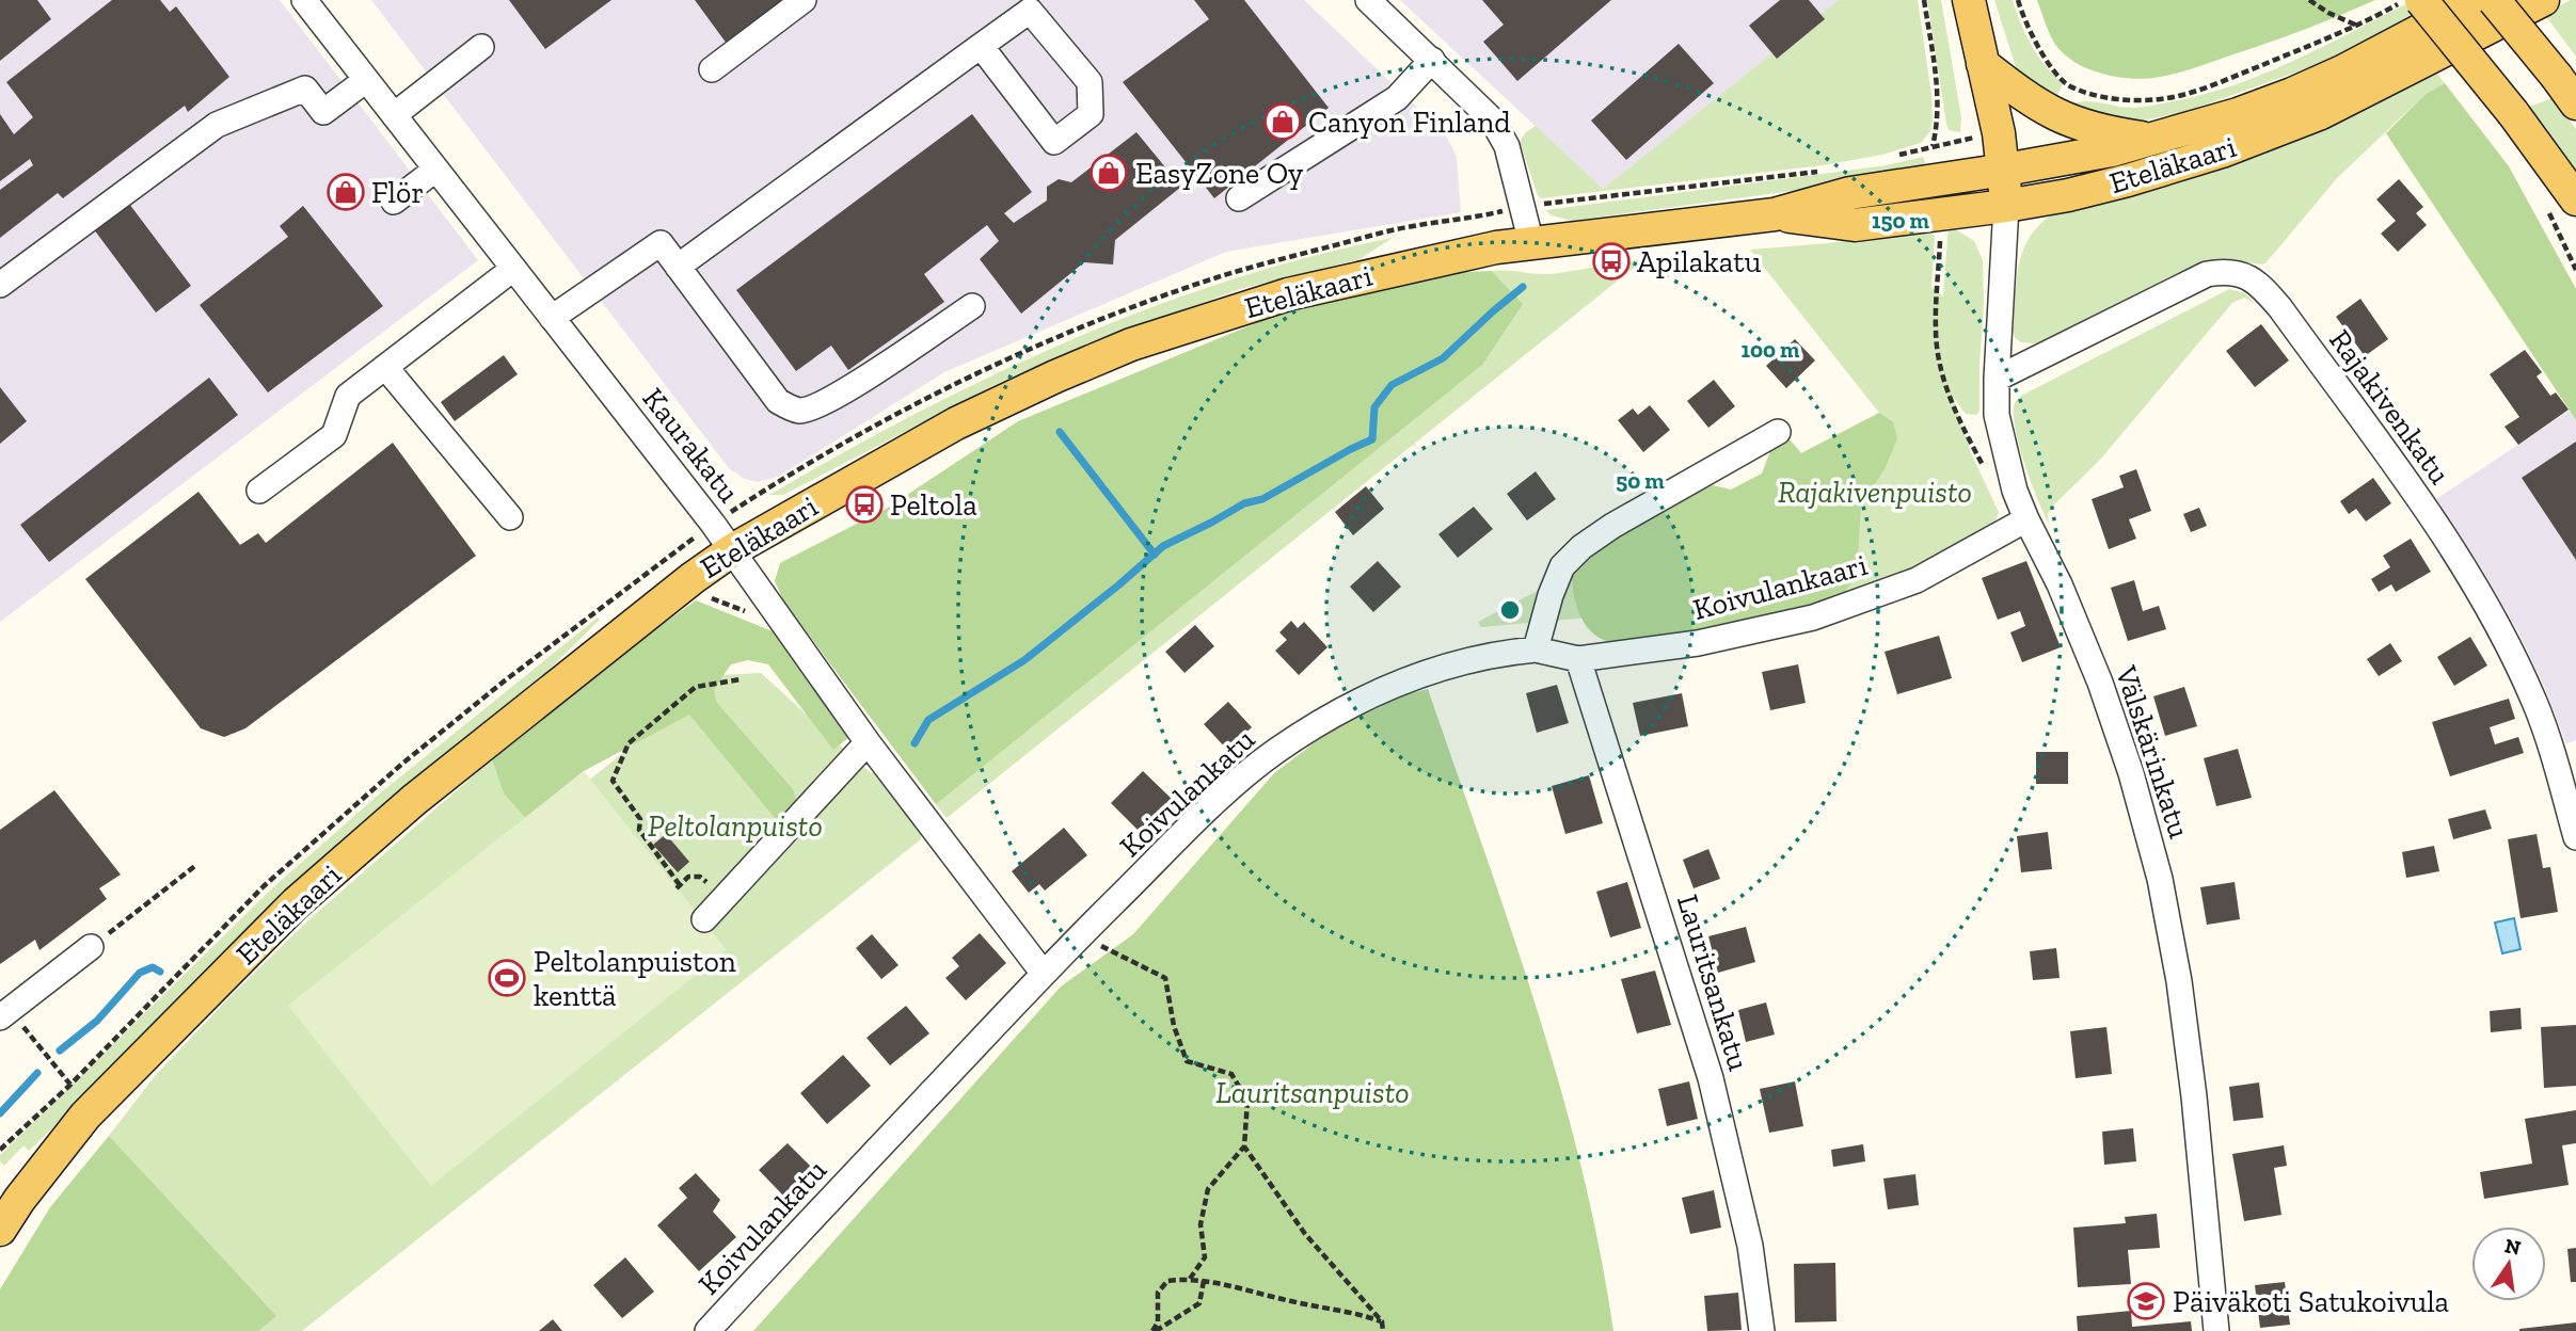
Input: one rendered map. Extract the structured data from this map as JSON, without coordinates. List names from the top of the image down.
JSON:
{
  "streets": {
    "main road": ["Eteläkaari"],
    "street": [
      "Rajakivenkatu",
      "Kaurakatu",
      "Koivulankaari",
      "Välskärinkatu",
      "Koivulankatu",
      "Lauritsankatu"
    ]
  },
  "crossings": [
    ["Eteläkaari", "Kaurakatu"],
    ["Eteläkaari", "Välskärinkatu"],
    ["Rajakivenkatu", "Välskärinkatu"],
    ["Kaurakatu", "Koivulankatu"],
    ["Koivulankaari", "Välskärinkatu"],
    ["Koivulankaari", "Koivulankatu"],
    ["Koivulankaari", "Lauritsankatu"]
  ],
  "parks": ["Rajakivenpuisto", "Peltolanpuisto", "Lauritsanpuisto"],
  "places": {
    "shop": ["Canyon Finland", "EasyZone Oy", "Flör"],
    "bus stop": ["Apilakatu", "Peltola"],
    "sports": ["Peltolanpuiston kenttä"],
    "school or university": ["Päiväkoti Satukoivula"]
  },
  "north": "top",
  "rings": ["150 m", "100 m", "50 m"]
}
